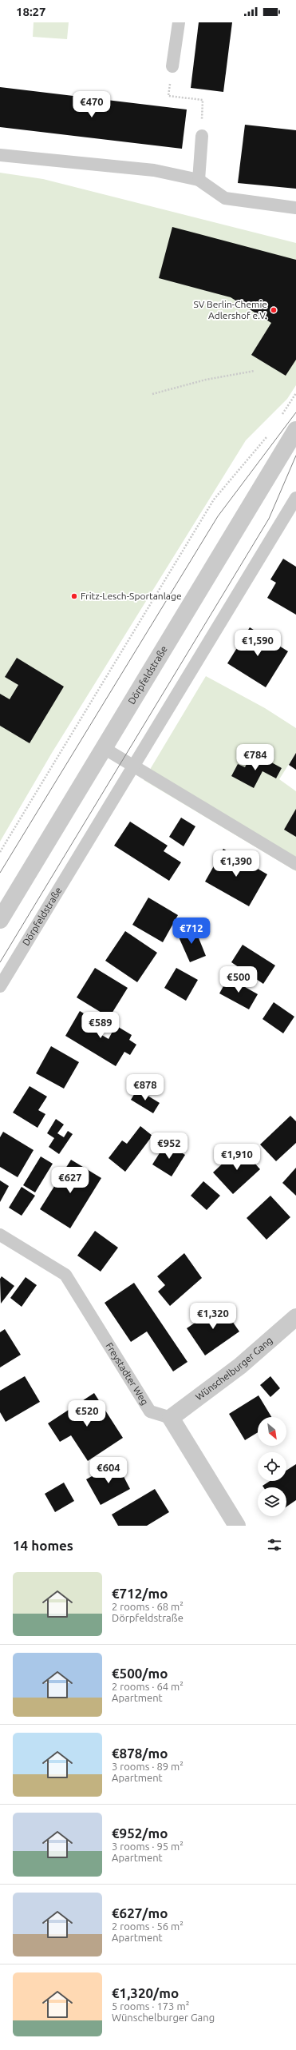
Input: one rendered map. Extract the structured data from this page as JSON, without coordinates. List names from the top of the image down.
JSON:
{
  "streets": {
    "street": ["Dörpfeldstraße", "Wünschelburger Gang"],
    "lane": ["Freystadter Weg"]
  },
  "crossings": [
    ["Wünschelburger Gang", "Freystadter Weg"]
  ],
  "places": ["SV Berlin-Chemie Adlershof e.V.", "Fritz-Lesch-Sportanlage"],
  "north": "bottom right",
  "page": {
    "status": "18:27",
    "price": [
      "€470",
      "€1,590",
      "€784",
      "€1,390",
      "€712",
      "€500",
      "€589",
      "€878",
      "€952",
      "€1,910",
      "€627",
      "€1,320",
      "€520",
      "€604"
    ],
    "heading": "14 homes",
    "list": [
      {
        "name": "€712/mo",
        "note": "2 rooms · 68 m² · Dörpfeldstraße"
      },
      {
        "name": "€500/mo",
        "note": "2 rooms · 64 m² · Apartment"
      },
      {
        "name": "€878/mo",
        "note": "3 rooms · 89 m² · Apartment"
      },
      {
        "name": "€952/mo",
        "note": "3 rooms · 95 m² · Apartment"
      },
      {
        "name": "€627/mo",
        "note": "2 rooms · 56 m² · Apartment"
      },
      {
        "name": "€1,320/mo",
        "note": "5 rooms · 173 m² · Wünschelburger Gang"
      }
    ]
  }
}
